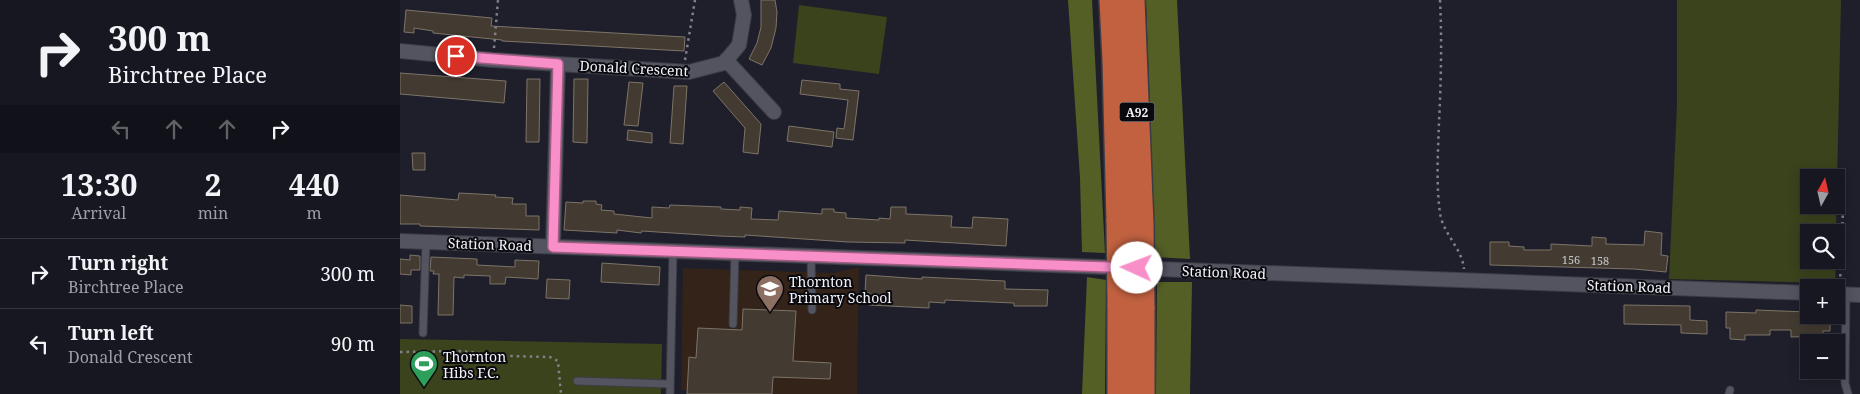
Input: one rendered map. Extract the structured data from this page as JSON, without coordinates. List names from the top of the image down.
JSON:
{
  "streets": {
    "highway": ["A92"],
    "street": ["Donald Crescent", "Station Road"]
  },
  "places": {
    "school or university": ["Thornton Primary School"],
    "sports": ["Thornton Hibs F.C."]
  },
  "house_numbers": ["156", "158"],
  "north": "top",
  "page": {
    "turn": ["300 m", "Birchtree Place"],
    "eta": [
      "13:30",
      "Arrival",
      "2",
      "min",
      "440",
      "m"
    ],
    "map_buttons": ["+", "−"],
    "list": [
      {
        "name": "Turn right",
        "note": "Birchtree Place",
        "value": "300 m"
      },
      {
        "name": "Turn left",
        "note": "Donald Crescent",
        "value": "90 m"
      }
    ]
  }
}
